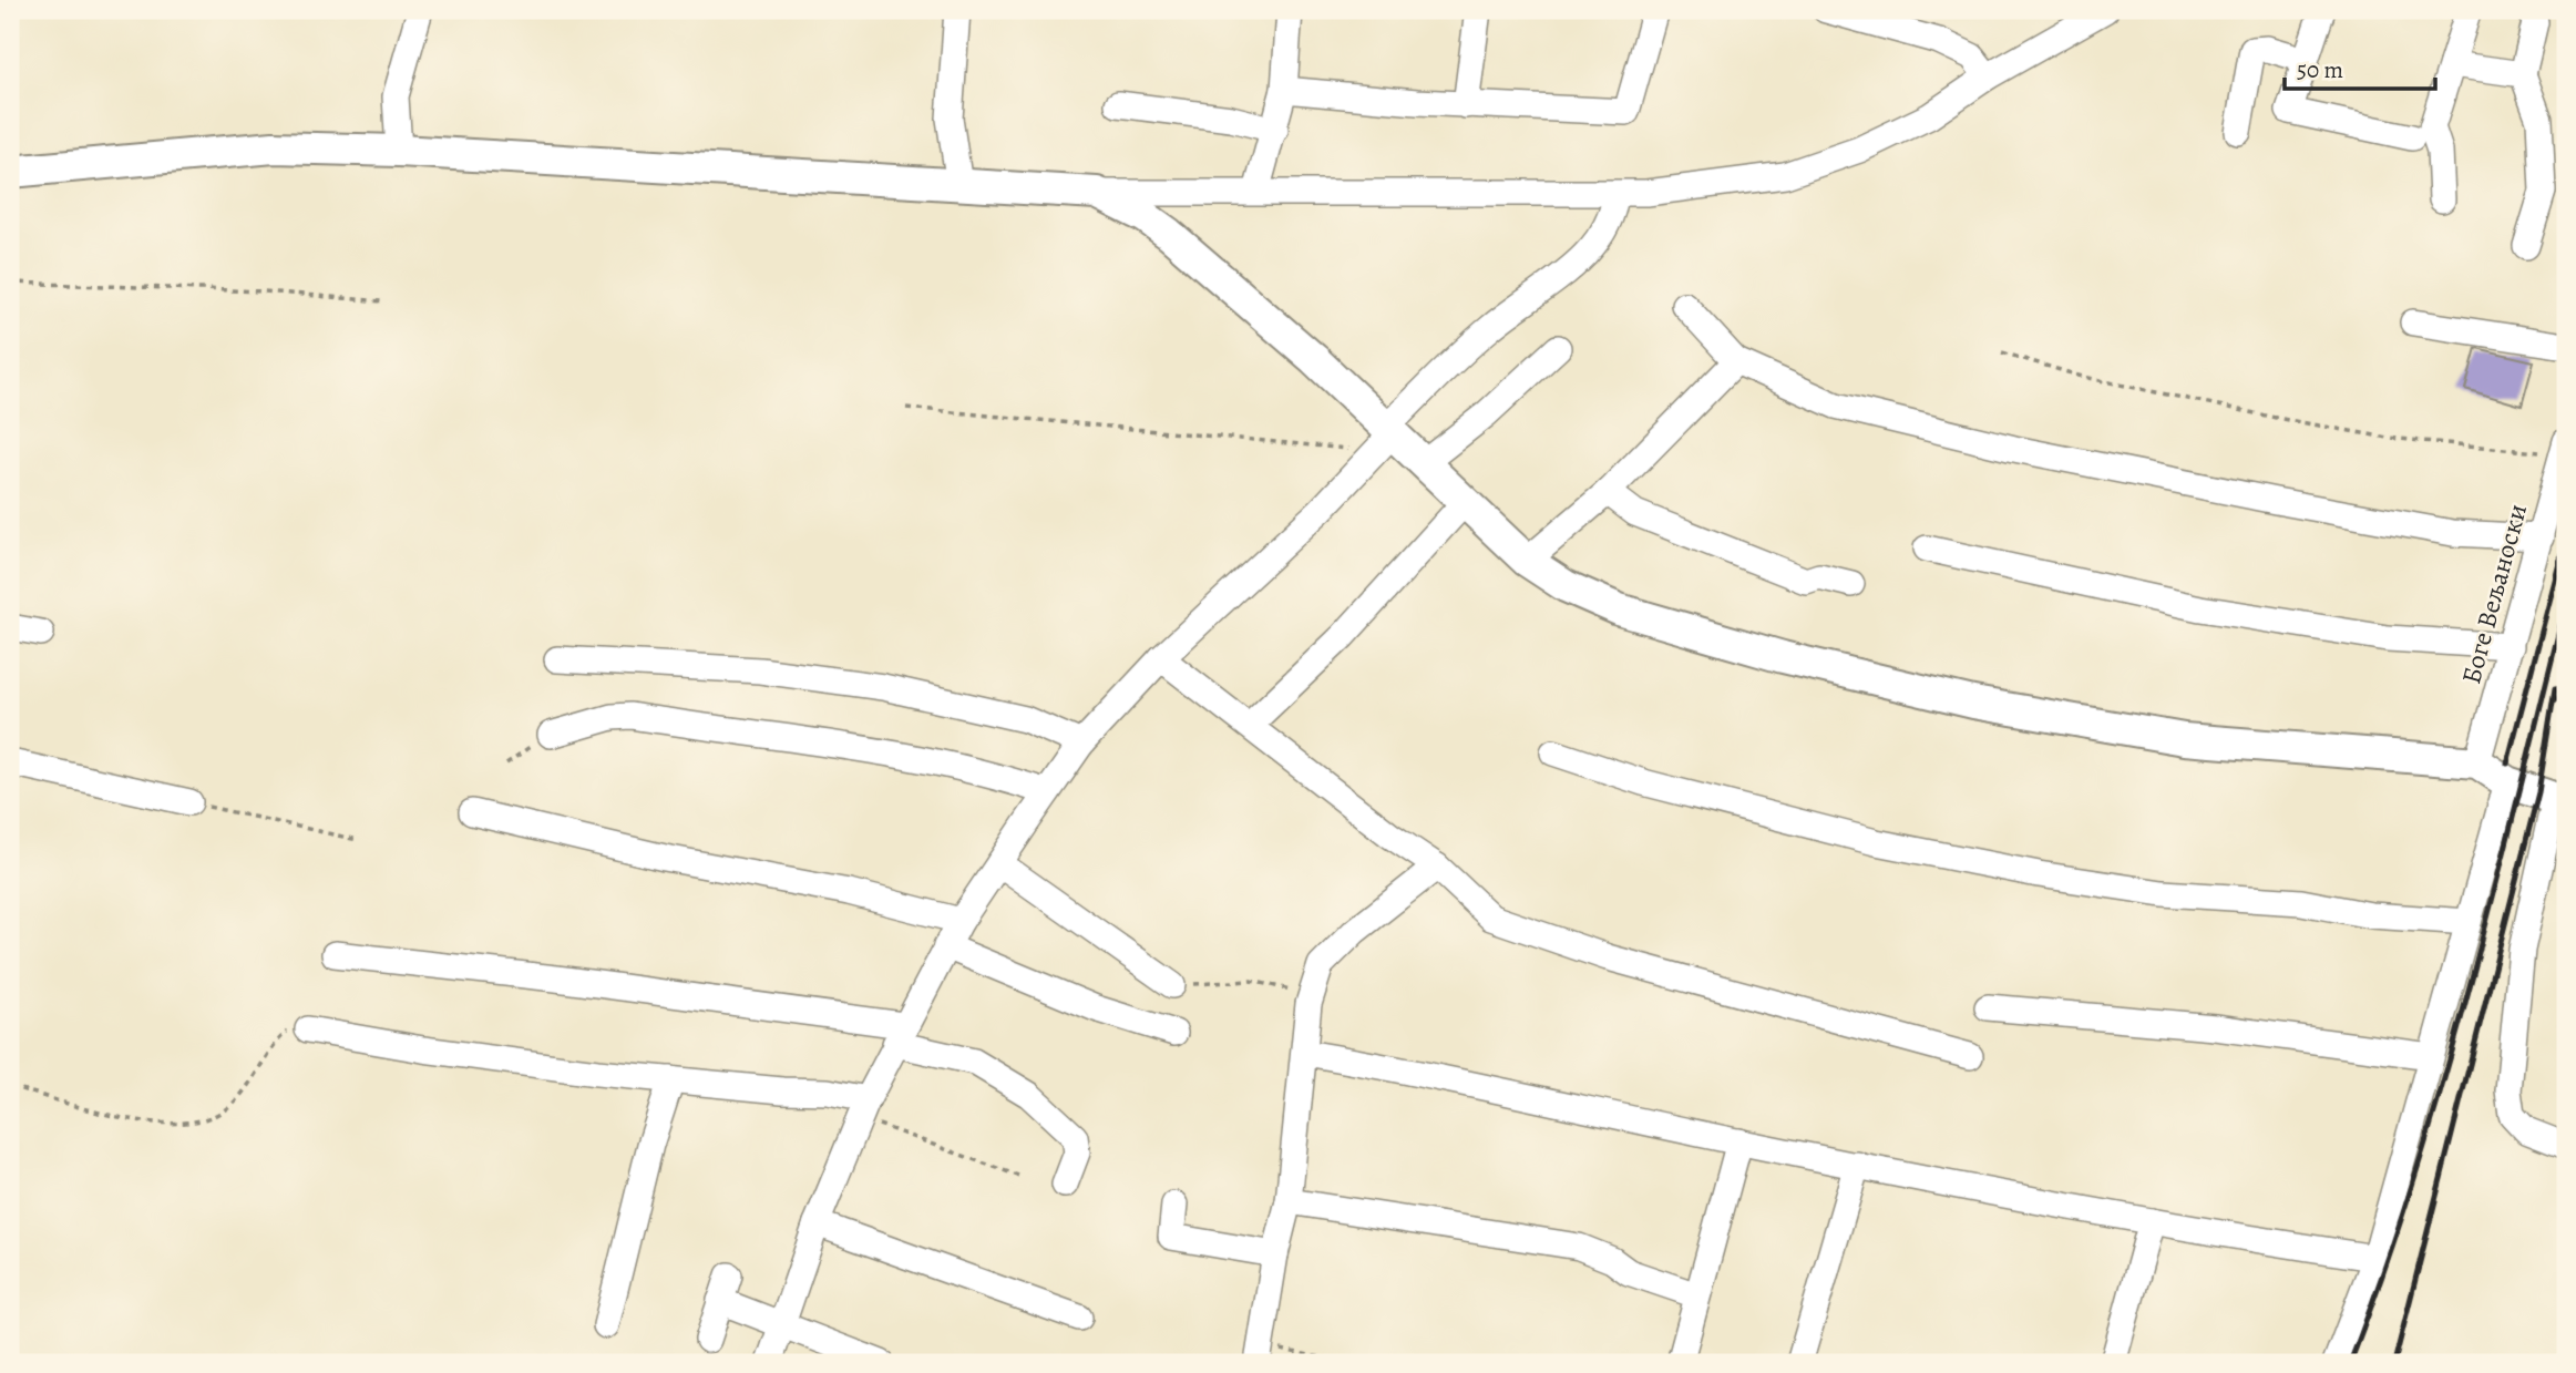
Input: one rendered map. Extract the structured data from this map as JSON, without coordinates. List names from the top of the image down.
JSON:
{
  "streets": {
    "street": ["Боге Вељаноски"]
  },
  "scale_bar": "50 m"
}
